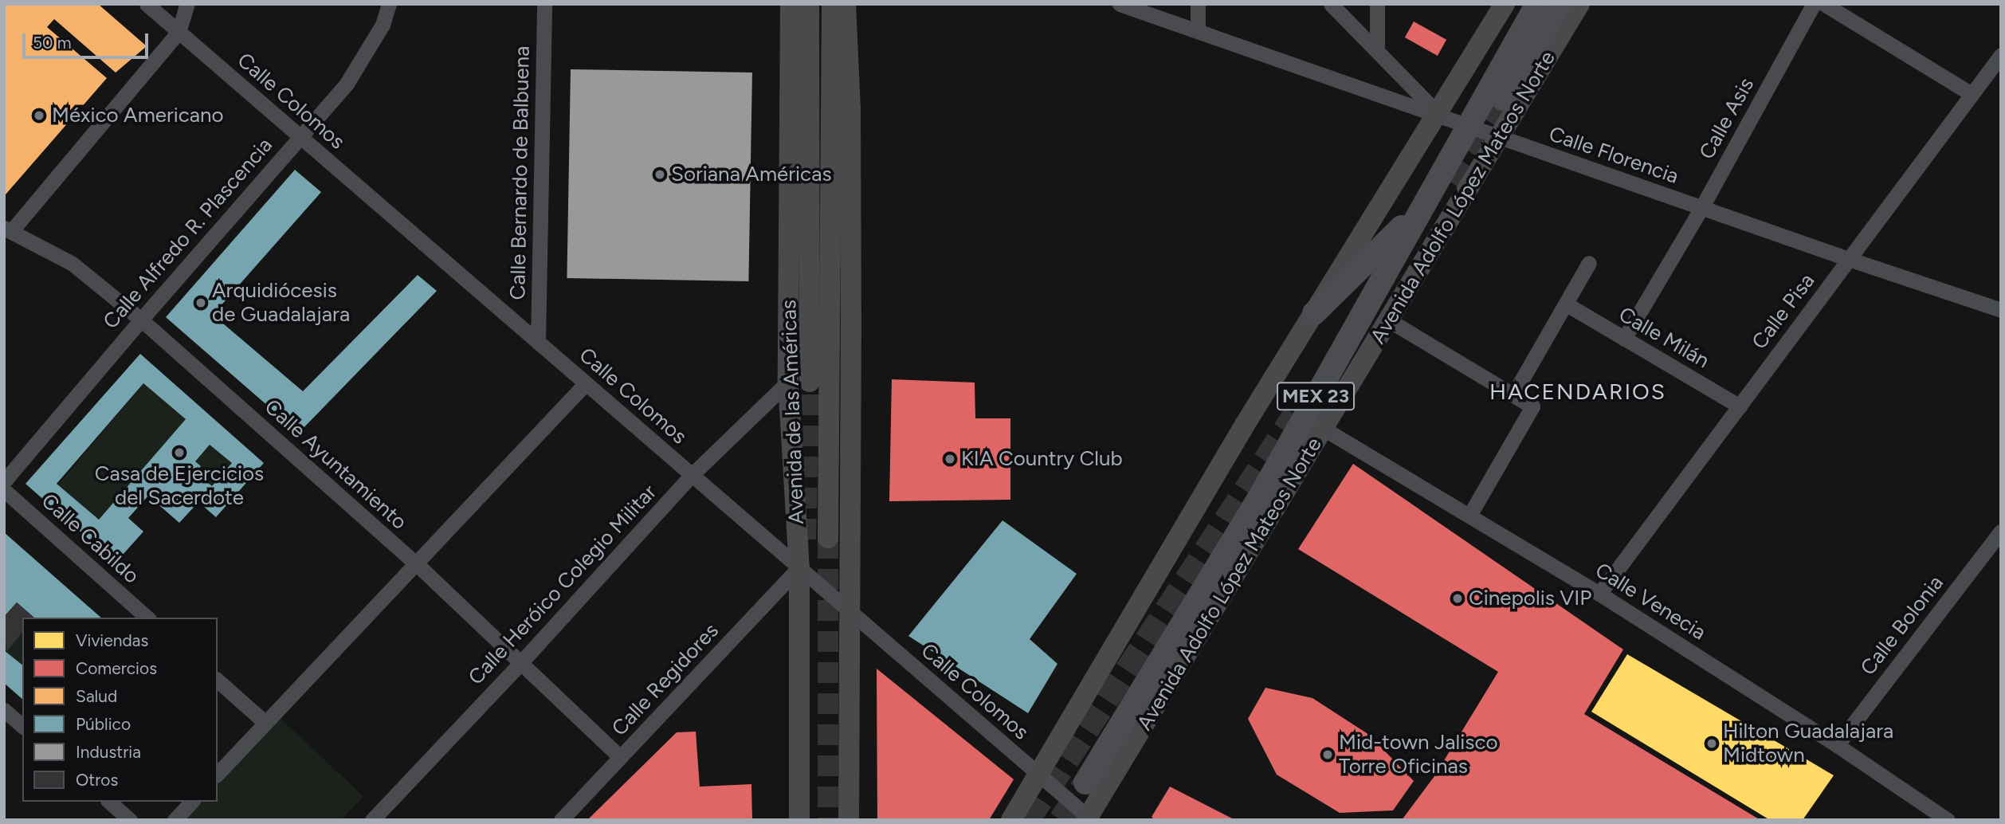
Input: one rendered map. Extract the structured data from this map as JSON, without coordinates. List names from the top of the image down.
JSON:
{
  "streets": {
    "main road": ["Avenida Adolfo López Mateos Norte", "MEX 23", "Avenida de las Américas"],
    "street": [
      "Calle Colomos",
      "Calle Asis",
      "Calle Florencia",
      "Calle Bernardo de Balbuena",
      "Calle Alfredo R. Plascencia",
      "Calle Pisa",
      "Calle Milán",
      "Calle Ayuntamiento",
      "Calle Cabildo",
      "Calle Heróico Colegio Militar",
      "Calle Venecia",
      "Calle Bolonia",
      "Calle Regidores"
    ]
  },
  "crossings": [
    ["Calle Colomos", "Calle Bernardo de Balbuena"],
    ["Calle Colomos", "Avenida Adolfo López Mateos Norte"],
    ["Calle Colomos", "Calle Alfredo R. Plascencia"],
    ["Calle Colomos", "Avenida de las Américas"],
    ["Calle Colomos", "Calle Heróico Colegio Militar"],
    ["Calle Colomos", "Calle Regidores"],
    ["Calle Asis", "Calle Florencia"],
    ["Calle Asis", "Calle Milán"],
    ["Calle Florencia", "Avenida Adolfo López Mateos Norte"],
    ["Calle Florencia", "Calle Pisa"],
    ["Avenida Adolfo López Mateos Norte", "Calle Venecia"],
    ["Calle Alfredo R. Plascencia", "Calle Ayuntamiento"],
    ["Calle Pisa", "Calle Milán"],
    ["Calle Pisa", "Calle Venecia"],
    ["Avenida de las Américas", "Calle Heróico Colegio Militar"],
    ["Avenida de las Américas", "Calle Regidores"],
    ["Calle Ayuntamiento", "Calle Heróico Colegio Militar"],
    ["Calle Ayuntamiento", "Calle Regidores"],
    ["Calle Venecia", "Calle Bolonia"]
  ],
  "districts": ["HACENDARIOS"],
  "places": [
    "México Americano",
    "Soriana Américas",
    "Arquidiócesis de Guadalajara",
    "Casa de Ejercicios del Sacerdote",
    "KIA Country Club",
    "Cinepolis VIP",
    "Hilton Guadalajara Midtown",
    "Mid-town Jalisco Torre Oficinas"
  ],
  "legend": [
    "Viviendas",
    "Comercios",
    "Salud",
    "Público",
    "Industria",
    "Otros"
  ],
  "scale_bar": "50 m"
}
